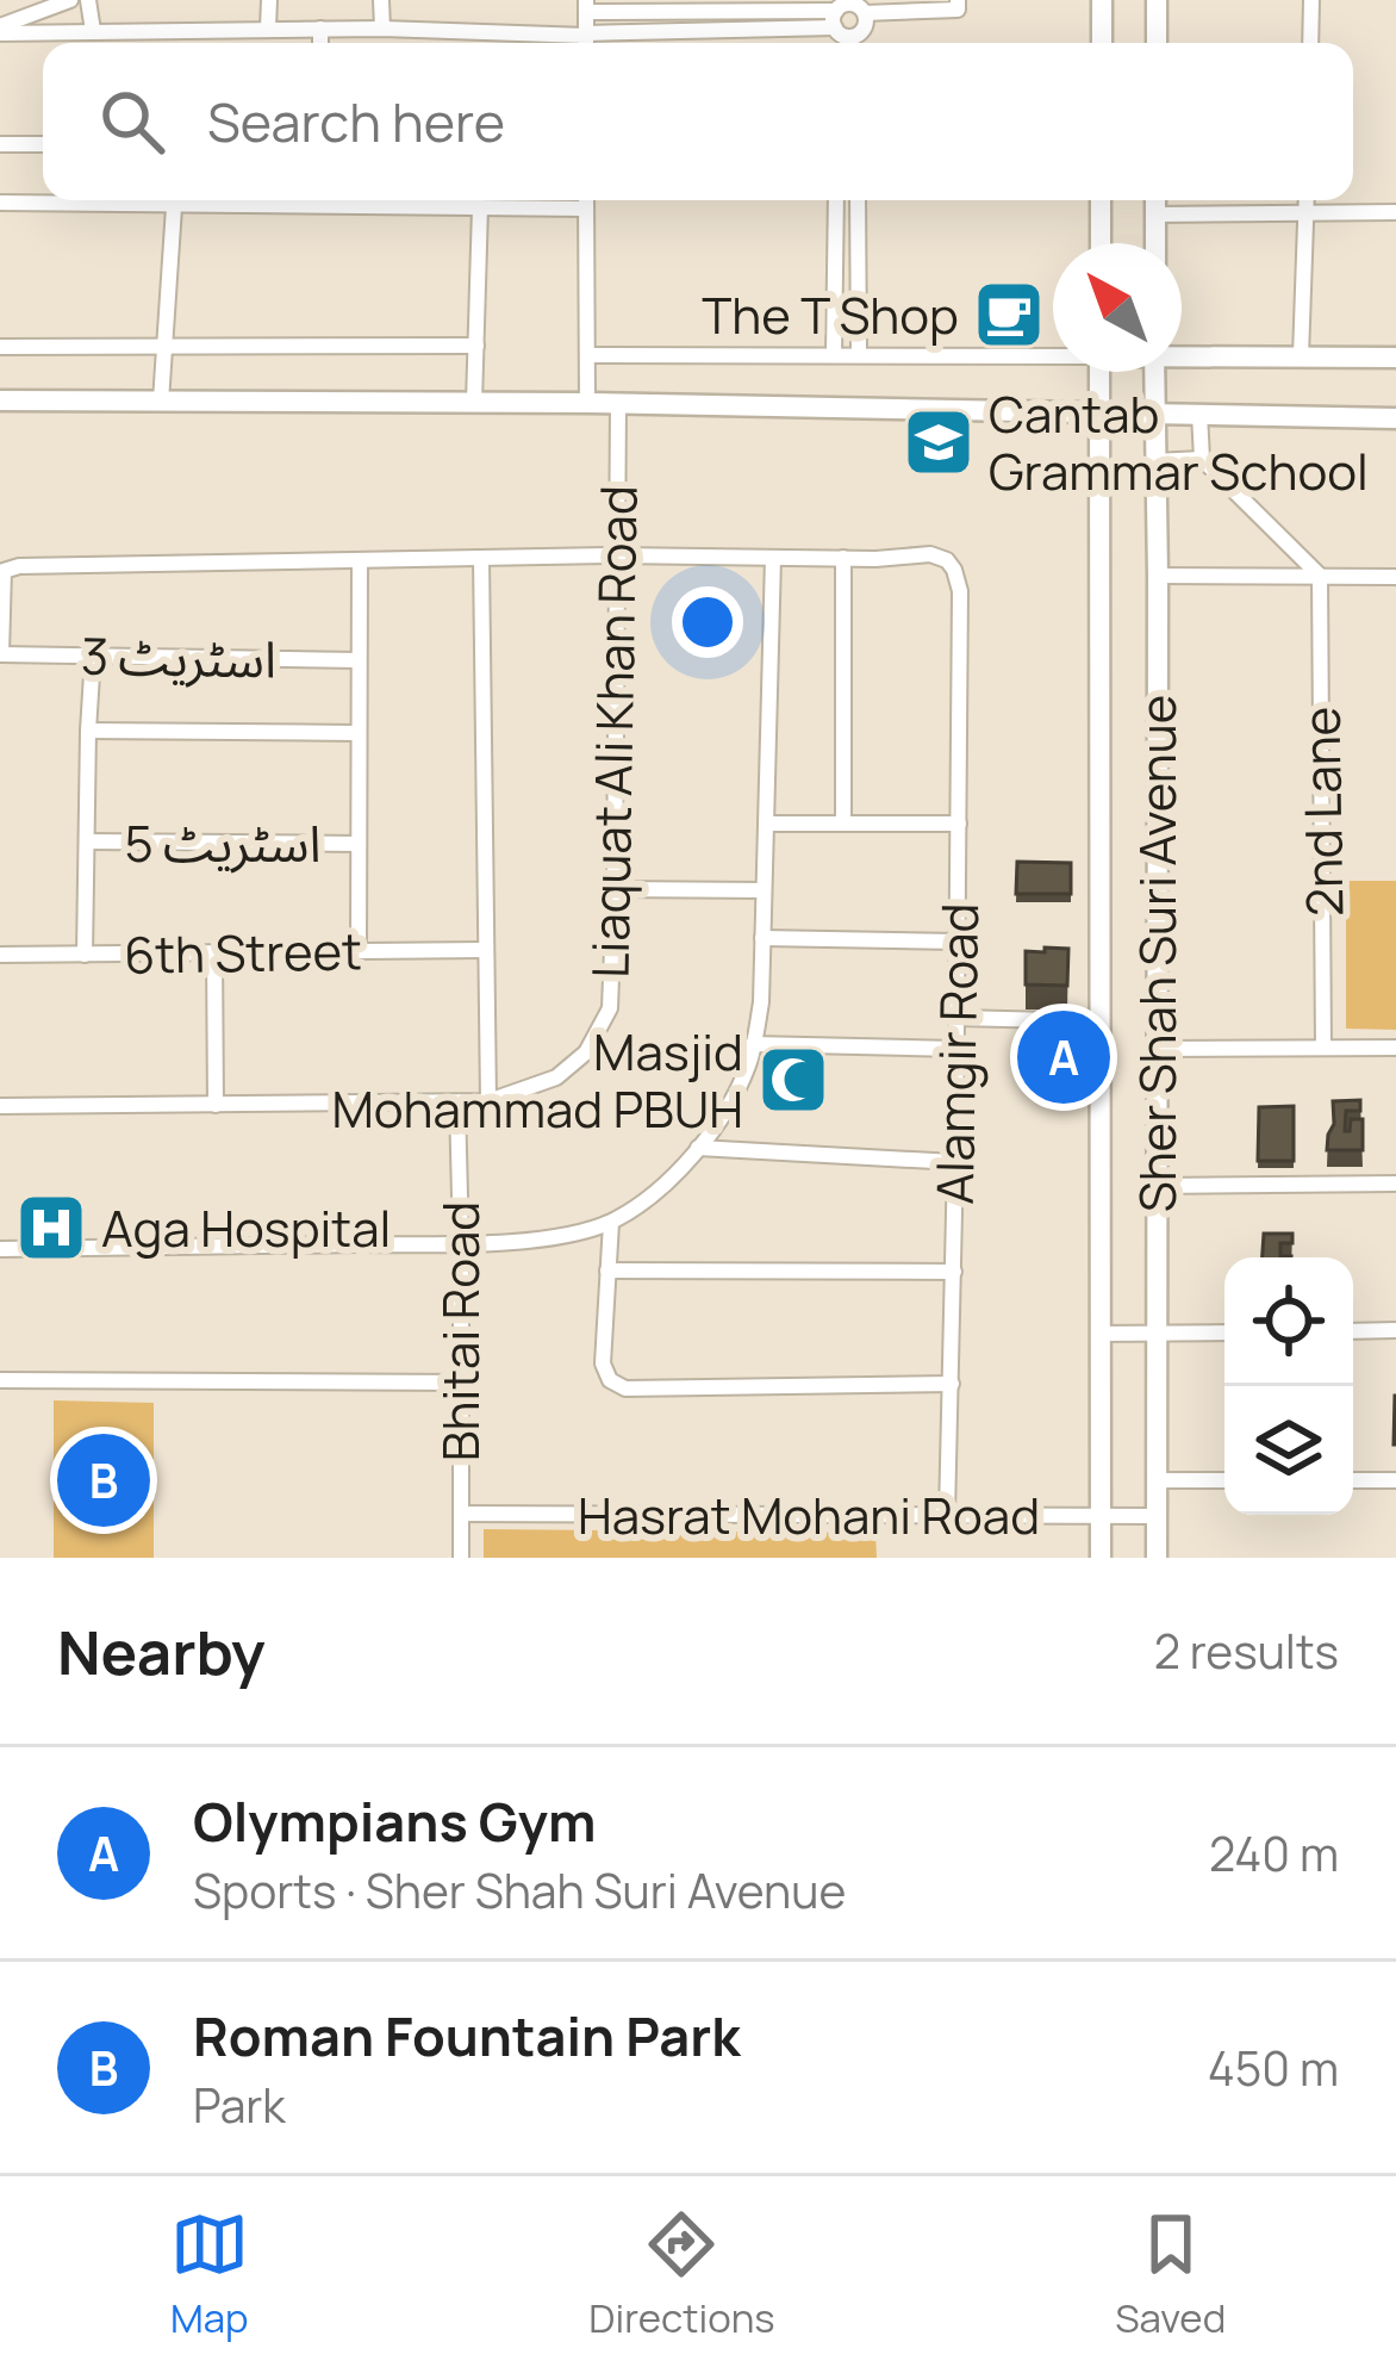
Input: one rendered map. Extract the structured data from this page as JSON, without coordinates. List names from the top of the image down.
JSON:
{
  "streets": {
    "street": [
      "اسٹریٹ 3",
      "Liaquat Ali Khan Road",
      "2nd Lane",
      "اسٹریٹ 5",
      "6th Street",
      "Sher Shah Suri Avenue",
      "Alamgir Road",
      "Bhitai Road",
      "Hasrat Mohani Road"
    ]
  },
  "crossings": [
    ["Liaquat Ali Khan Road", "Bhitai Road"],
    ["Sher Shah Suri Avenue", "Hasrat Mohani Road"],
    ["Alamgir Road", "Hasrat Mohani Road"],
    ["Bhitai Road", "Hasrat Mohani Road"]
  ],
  "places": {
    "cafe": ["The T Shop"],
    "school or university": ["Cantab Grammar School"],
    "mosque": ["Masjid Mohammad PBUH"],
    "hospital": ["Aga Hospital"]
  },
  "north": "top left",
  "page": {
    "search": "Search here",
    "pins": ["A", "B"],
    "heading": ["Nearby", "2 results"],
    "list": [
      {
        "mark": "A",
        "name": "Olympians Gym",
        "note": "Sports · Sher Shah Suri Avenue",
        "value": "240 m"
      },
      {
        "mark": "B",
        "name": "Roman Fountain Park",
        "note": "Park",
        "value": "450 m"
      }
    ],
    "nav": ["Map", "Directions", "Saved"]
  }
}
